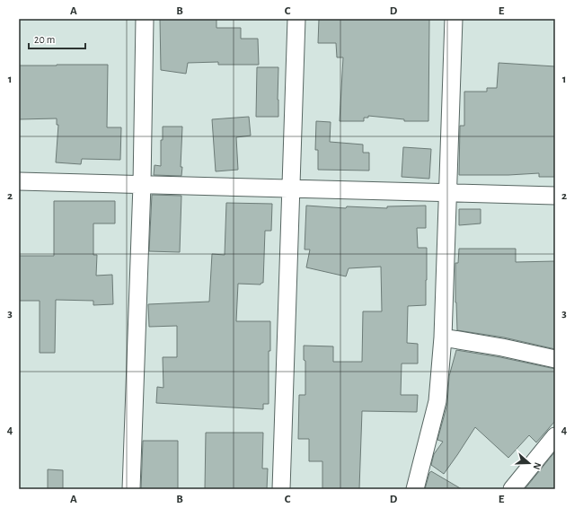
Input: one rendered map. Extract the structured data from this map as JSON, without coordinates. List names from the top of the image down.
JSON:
{
  "scale_bar": "20 m",
  "north": "right",
  "grid": {
    "columns": [
      "A",
      "B",
      "C",
      "D",
      "E"
    ],
    "rows": [
      "1",
      "2",
      "3",
      "4"
    ]
  }
}
